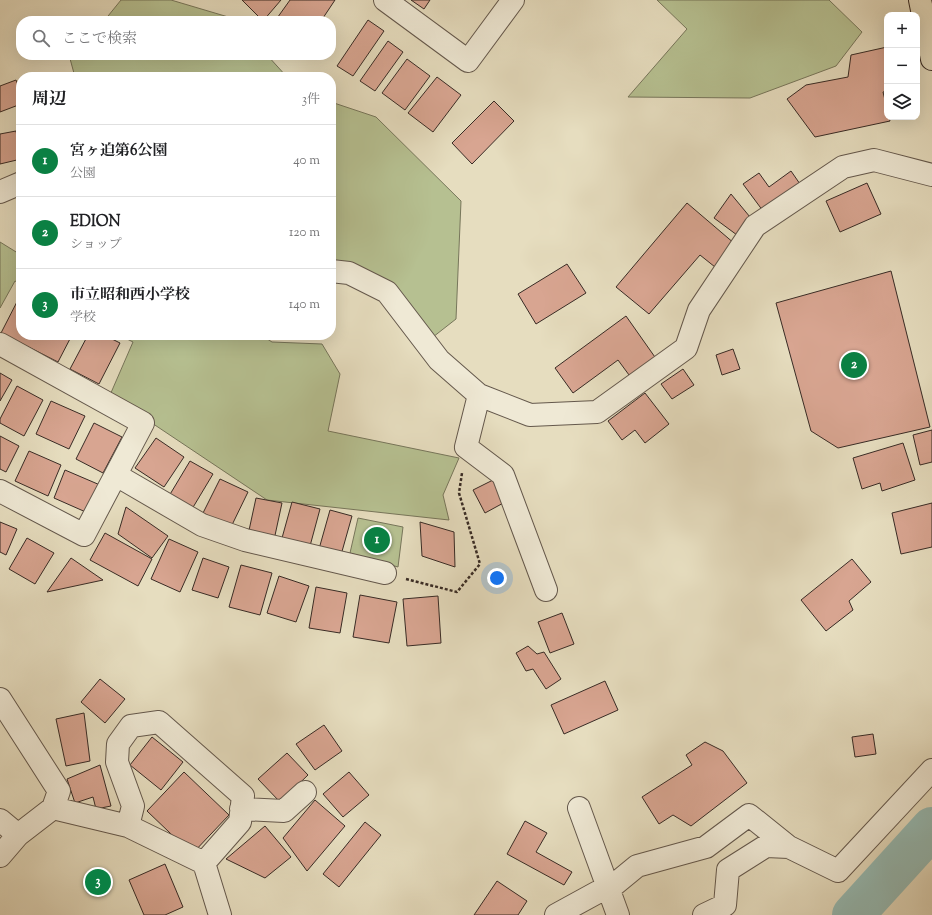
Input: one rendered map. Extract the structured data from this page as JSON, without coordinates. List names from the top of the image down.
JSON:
{
  "page": {
    "map_buttons": ["+", "−"],
    "search": "ここで検索",
    "heading": ["周辺", "3件"],
    "list": [
      {
        "mark": "1",
        "name": "宮ヶ迫第6公園",
        "note": "公園",
        "value": "40 m"
      },
      {
        "mark": "2",
        "name": "EDION",
        "note": "ショップ",
        "value": "120 m"
      },
      {
        "mark": "3",
        "name": "市立昭和西小学校",
        "note": "学校",
        "value": "140 m"
      }
    ],
    "pins": ["2", "1", "3"]
  }
}
